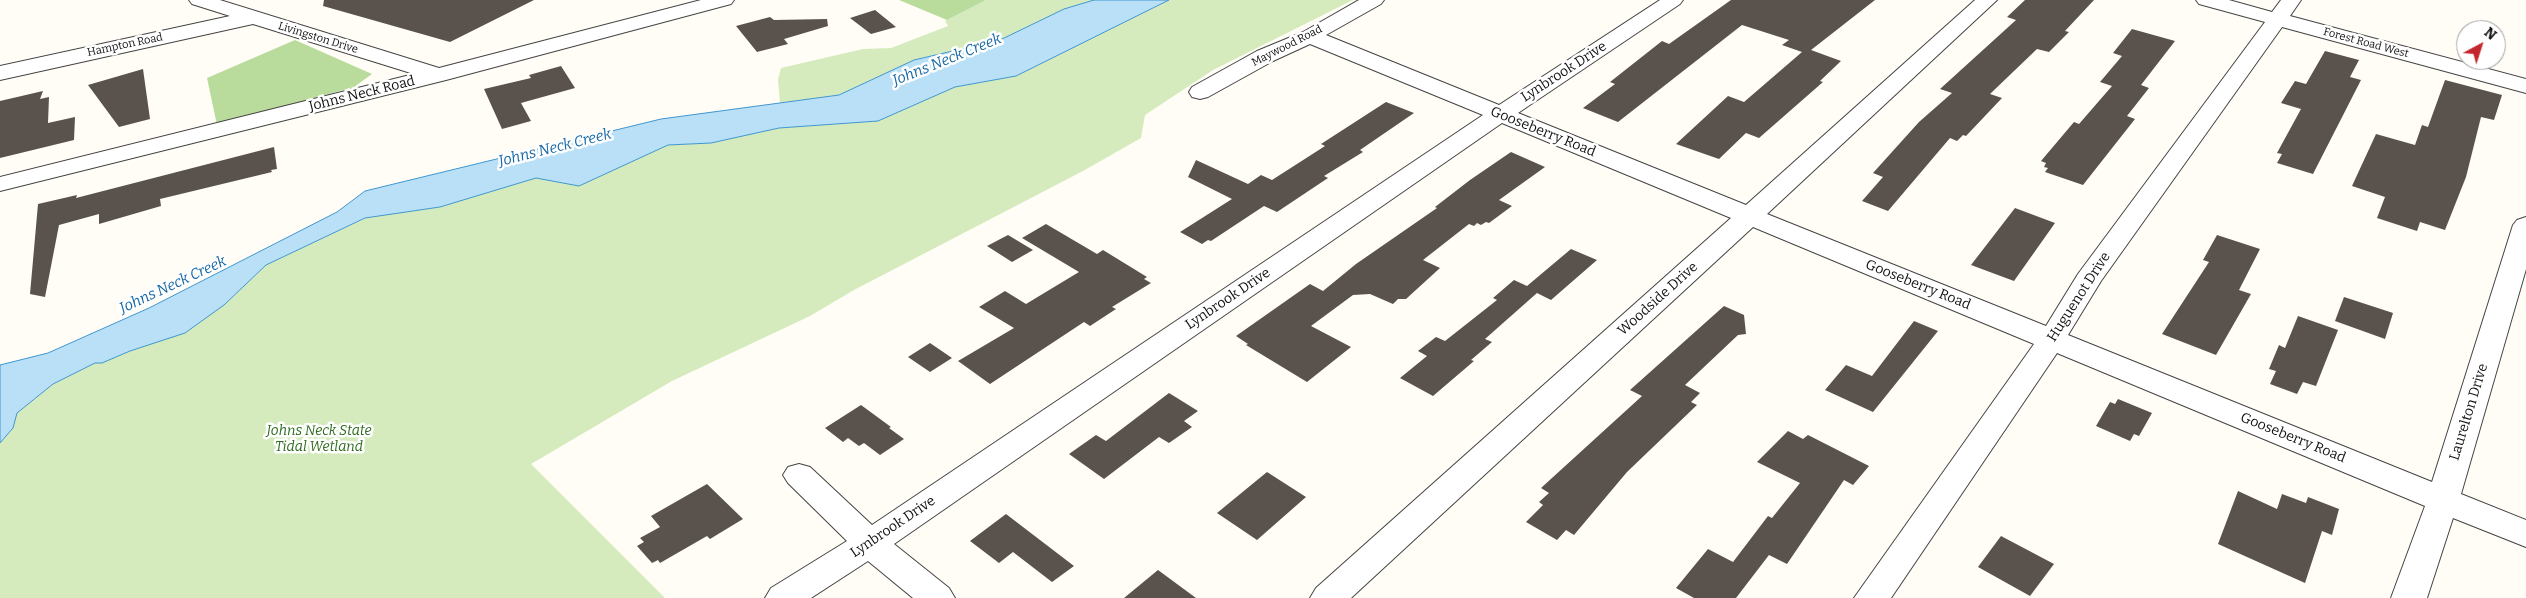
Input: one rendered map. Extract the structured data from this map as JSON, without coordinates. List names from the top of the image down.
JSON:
{
  "streets": {
    "street": [
      "Livingston Drive",
      "Forest Road West",
      "Hampton Road",
      "Maywood Road",
      "Lynbrook Drive",
      "Johns Neck Road",
      "Gooseberry Road",
      "Huguenot Drive",
      "Woodside Drive",
      "Laurelton Drive"
    ]
  },
  "crossings": [
    ["Livingston Drive", "Hampton Road"],
    ["Livingston Drive", "Johns Neck Road"],
    ["Forest Road West", "Huguenot Drive"],
    ["Maywood Road", "Gooseberry Road"],
    ["Lynbrook Drive", "Gooseberry Road"],
    ["Gooseberry Road", "Huguenot Drive"],
    ["Gooseberry Road", "Woodside Drive"],
    ["Gooseberry Road", "Laurelton Drive"]
  ],
  "water": ["Johns Neck Creek"],
  "parks": ["Johns Neck State Tidal Wetland"],
  "north": "top right"
}
